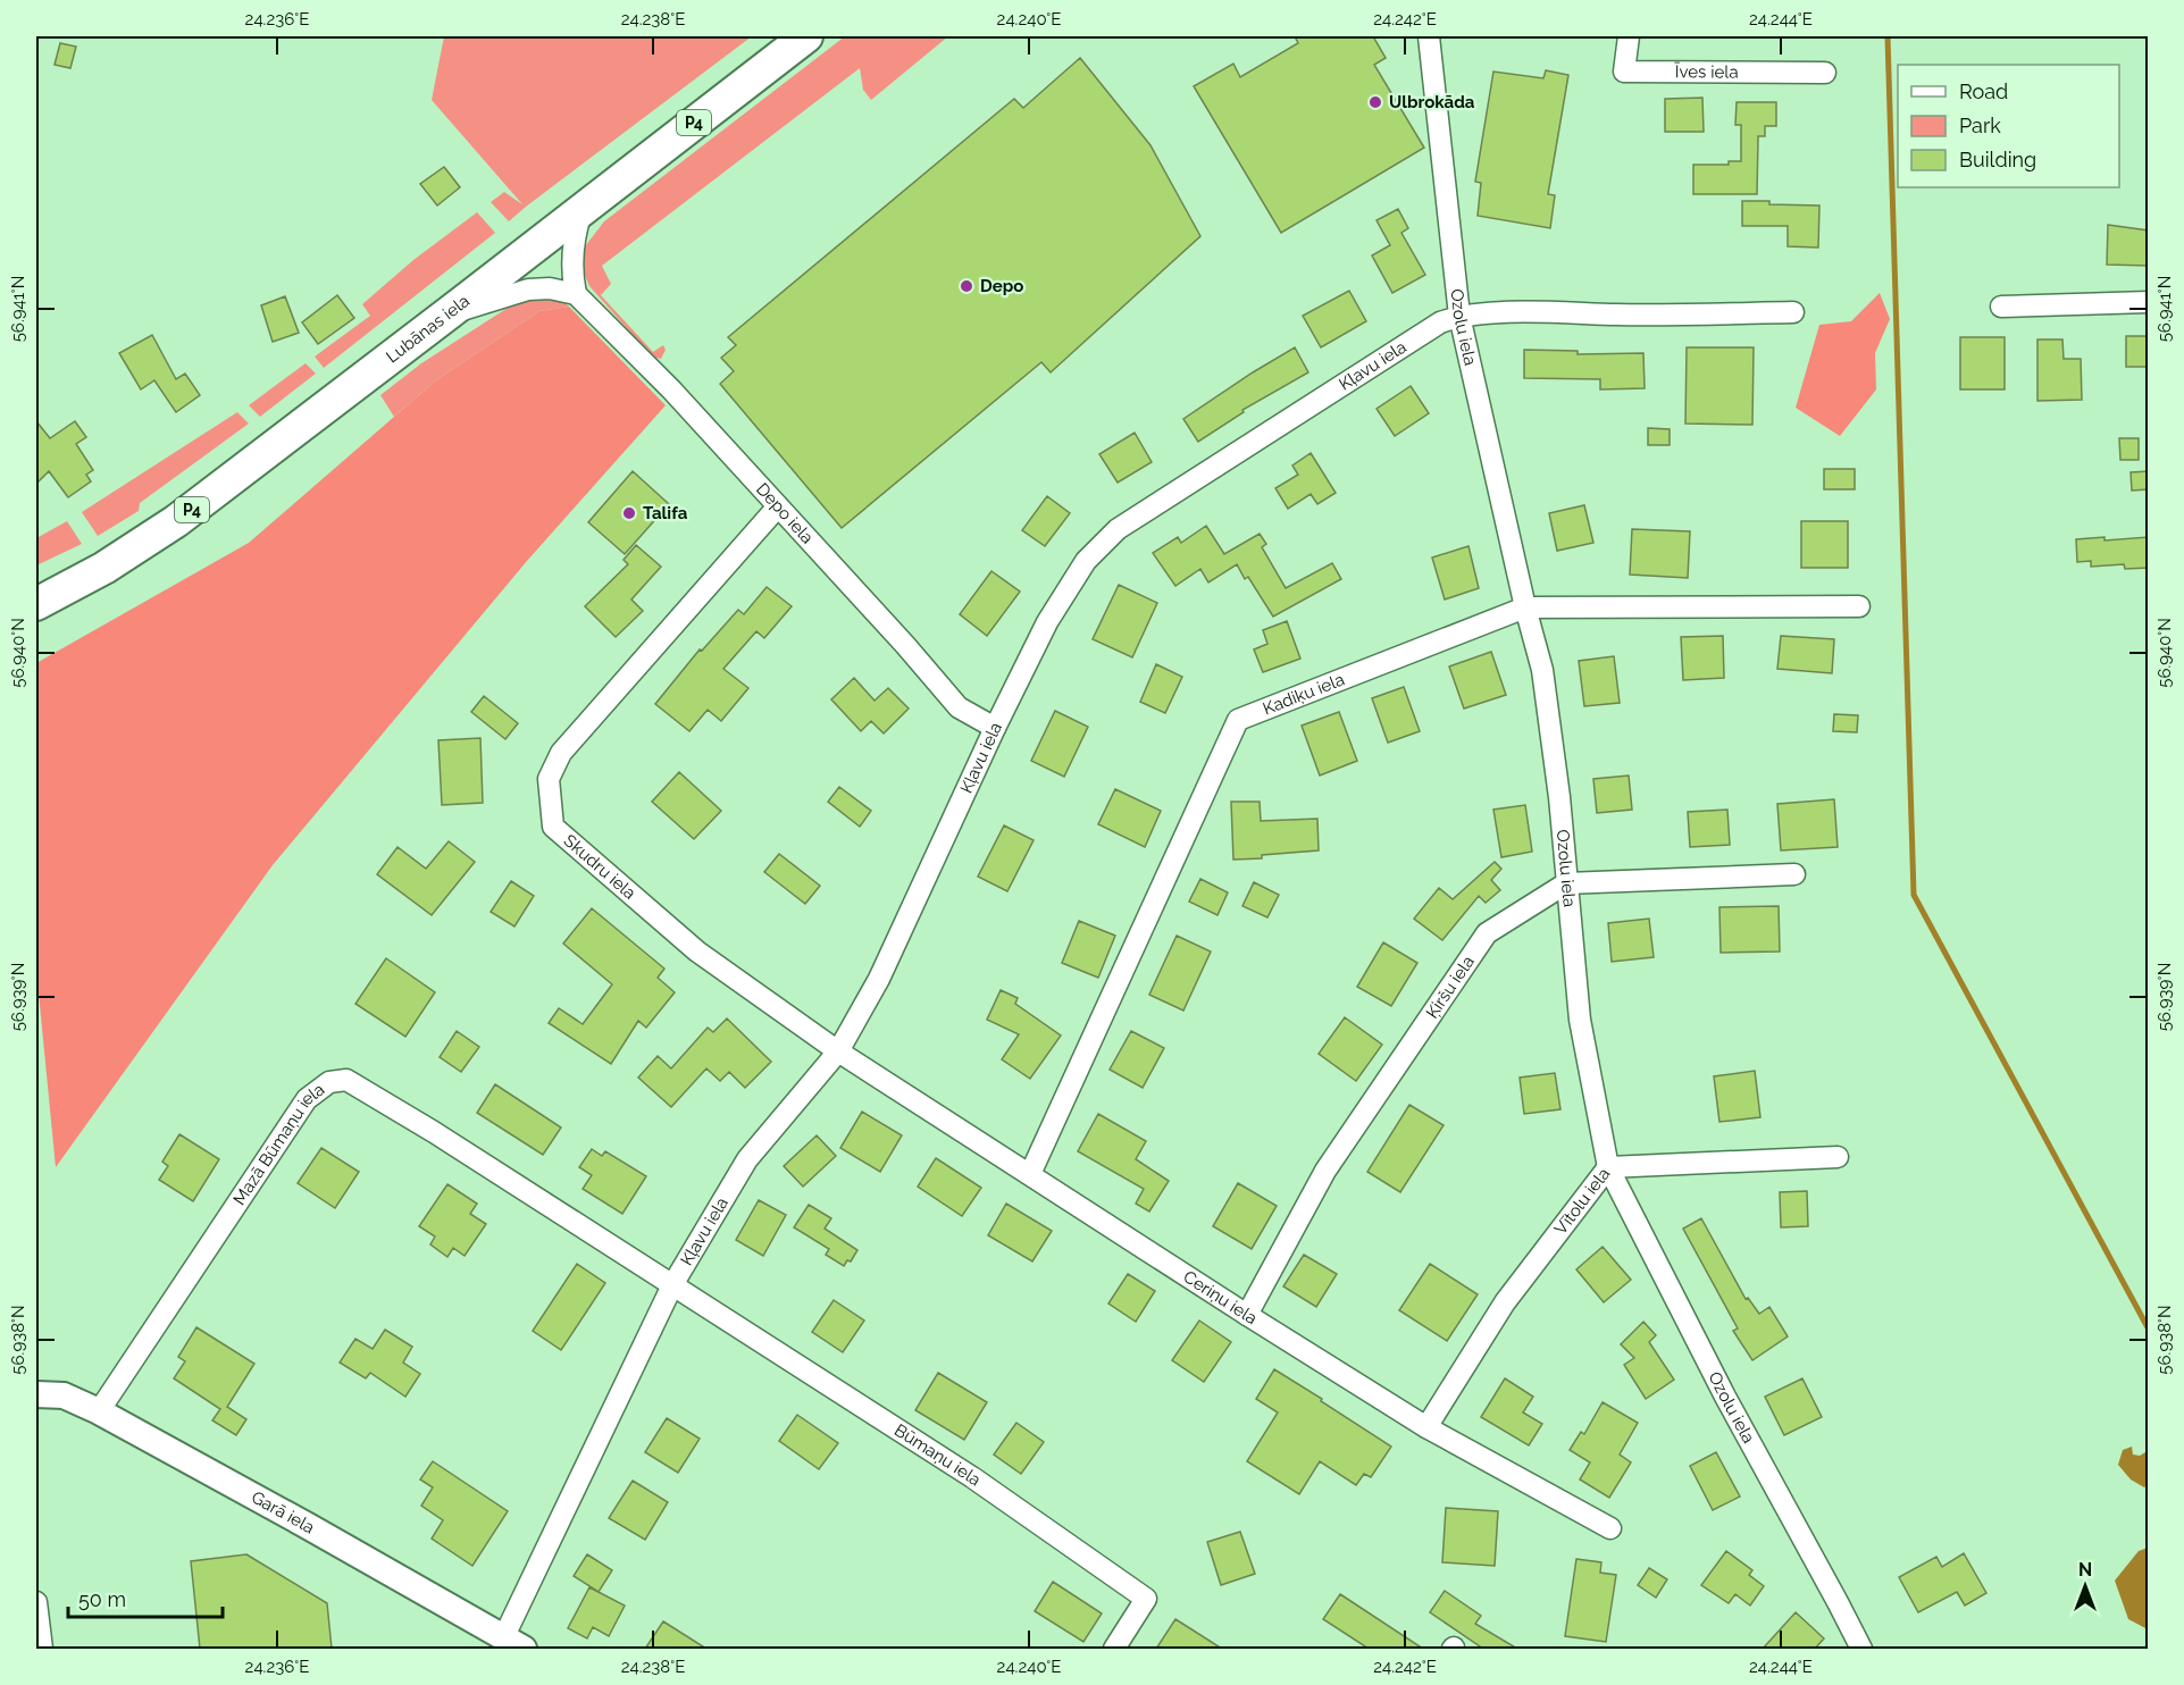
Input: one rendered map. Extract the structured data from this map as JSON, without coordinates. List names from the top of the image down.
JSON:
{
  "streets": {
    "main road": ["P4", "Lubānas iela"],
    "street": [
      "Īves iela",
      "Ozolu iela",
      "Kļavu iela",
      "Depo iela",
      "Kadiķu iela",
      "Skudru iela",
      "Ķiršu iela",
      "Mazā Būmaņu iela",
      "Vītolu iela",
      "Ceriņu iela",
      "Būmaņu iela",
      "Garā iela"
    ]
  },
  "crossings": [
    ["Ozolu iela", "Kļavu iela"],
    ["Ozolu iela", "Kadiķu iela"],
    ["Ozolu iela", "Ķiršu iela"],
    ["Ozolu iela", "Vītolu iela"],
    ["Kļavu iela", "Depo iela"],
    ["Kļavu iela", "Skudru iela"],
    ["Kļavu iela", "Mazā Būmaņu iela"],
    ["Kļavu iela", "Ceriņu iela"],
    ["Kļavu iela", "Būmaņu iela"],
    ["Kļavu iela", "Garā iela"],
    ["Depo iela", "Skudru iela"],
    ["Kadiķu iela", "Ceriņu iela"],
    ["Skudru iela", "Ceriņu iela"],
    ["Ķiršu iela", "Ceriņu iela"],
    ["Mazā Būmaņu iela", "Būmaņu iela"],
    ["Mazā Būmaņu iela", "Garā iela"],
    ["Vītolu iela", "Ceriņu iela"]
  ],
  "places": ["Ulbrokāda", "Depo", "Talifa"],
  "legend": ["Road", "Park", "Building"],
  "scale_bar": "50 m",
  "north": "top",
  "coordinates": [
    "24.236°E",
    "24.238°E",
    "24.240°E",
    "24.242°E",
    "24.244°E",
    "56.941°N",
    "56.940°N",
    "56.939°N",
    "56.938°N"
  ]
}
